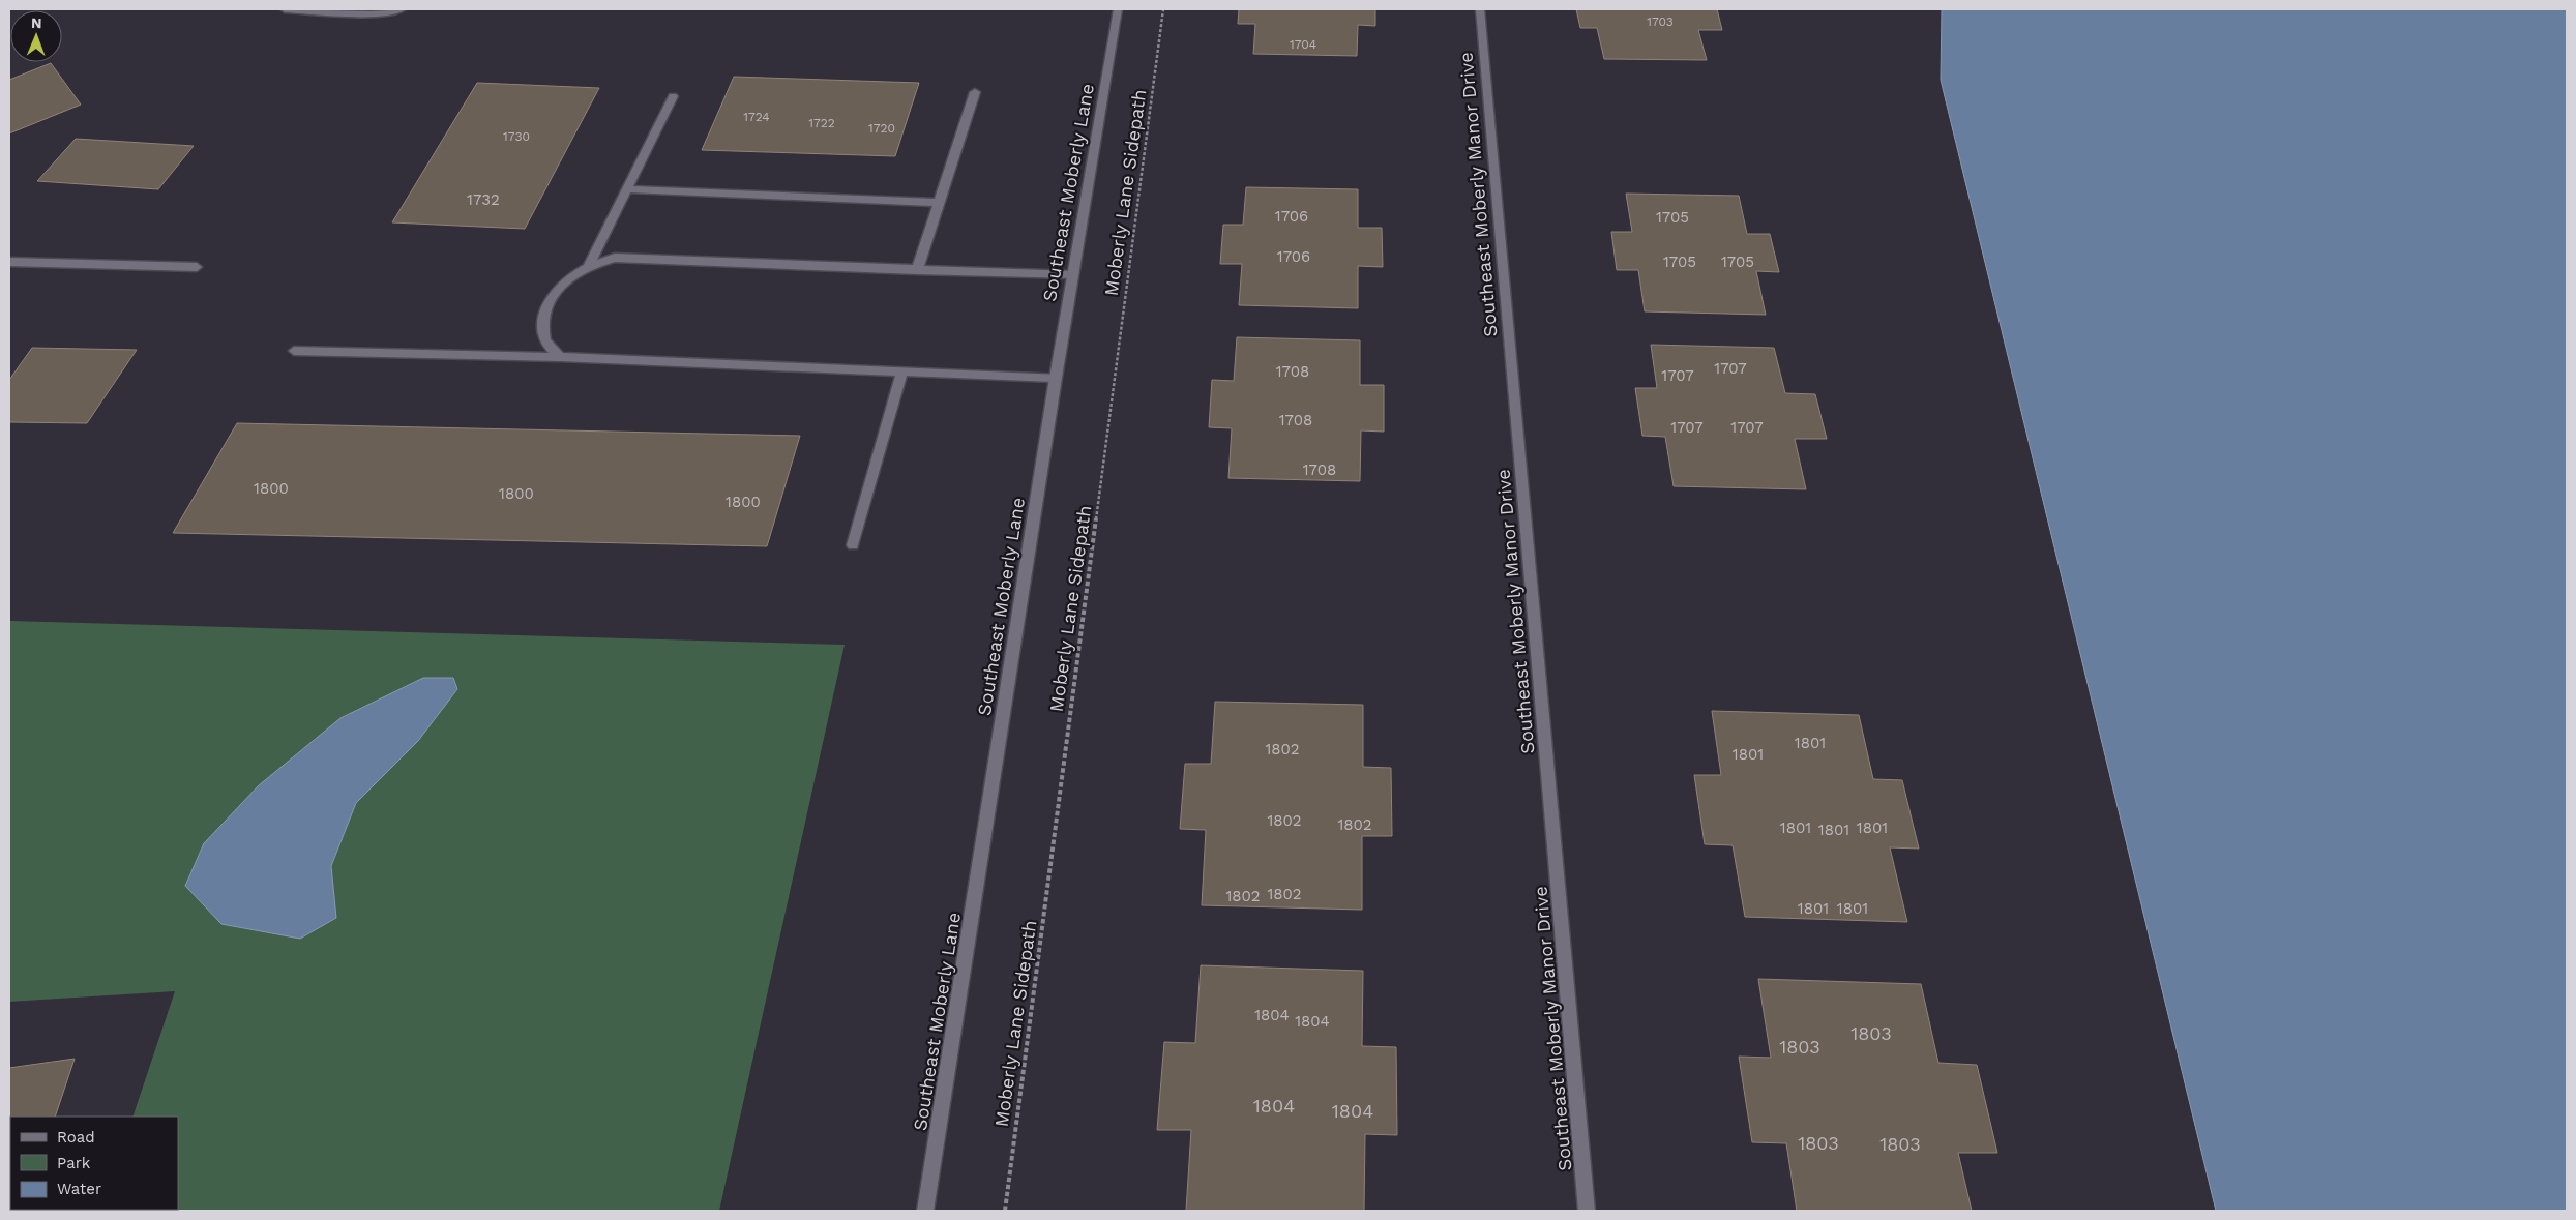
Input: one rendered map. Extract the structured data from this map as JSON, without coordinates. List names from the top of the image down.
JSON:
{
  "streets": {
    "street": ["Southeast Moberly Lane", "Southeast Moberly Manor Drive"],
    "path": ["Moberly Lane Sidepath"]
  },
  "house_numbers": [
    "1703",
    "1704",
    "1724",
    "1722",
    "1720",
    "1730",
    "1732",
    "1706",
    "1705",
    "1706",
    "1705",
    "1705",
    "1707",
    "1708",
    "1707",
    "1708",
    "1707",
    "1707",
    "1708",
    "1800",
    "1800",
    "1800",
    "1801",
    "1802",
    "1801",
    "1802",
    "1802",
    "1801",
    "1801",
    "1801",
    "1802",
    "1802",
    "1801",
    "1801",
    "1804",
    "1804",
    "1803",
    "1803",
    "1804",
    "1804",
    "1803",
    "1803"
  ],
  "legend": ["Road", "Park", "Water"],
  "north": "top"
}
